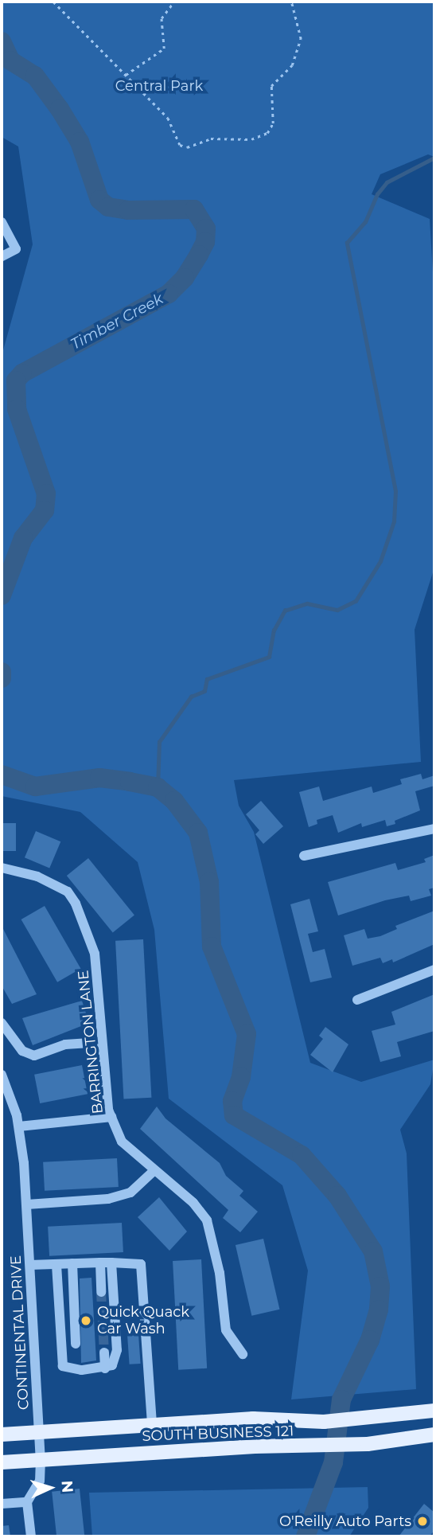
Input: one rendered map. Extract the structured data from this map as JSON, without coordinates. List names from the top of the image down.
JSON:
{
  "streets": {
    "main road": ["SOUTH BUSINESS 121"],
    "street": ["BARRINGTON LANE", "CONTINENTAL DRIVE"]
  },
  "crossings": [
    ["CONTINENTAL DRIVE", "SOUTH BUSINESS 121"]
  ],
  "water": ["Timber Creek"],
  "parks": ["Central Park"],
  "places": ["Quick Quack Car Wash", "O'Reilly Auto Parts"],
  "north": "right"
}
